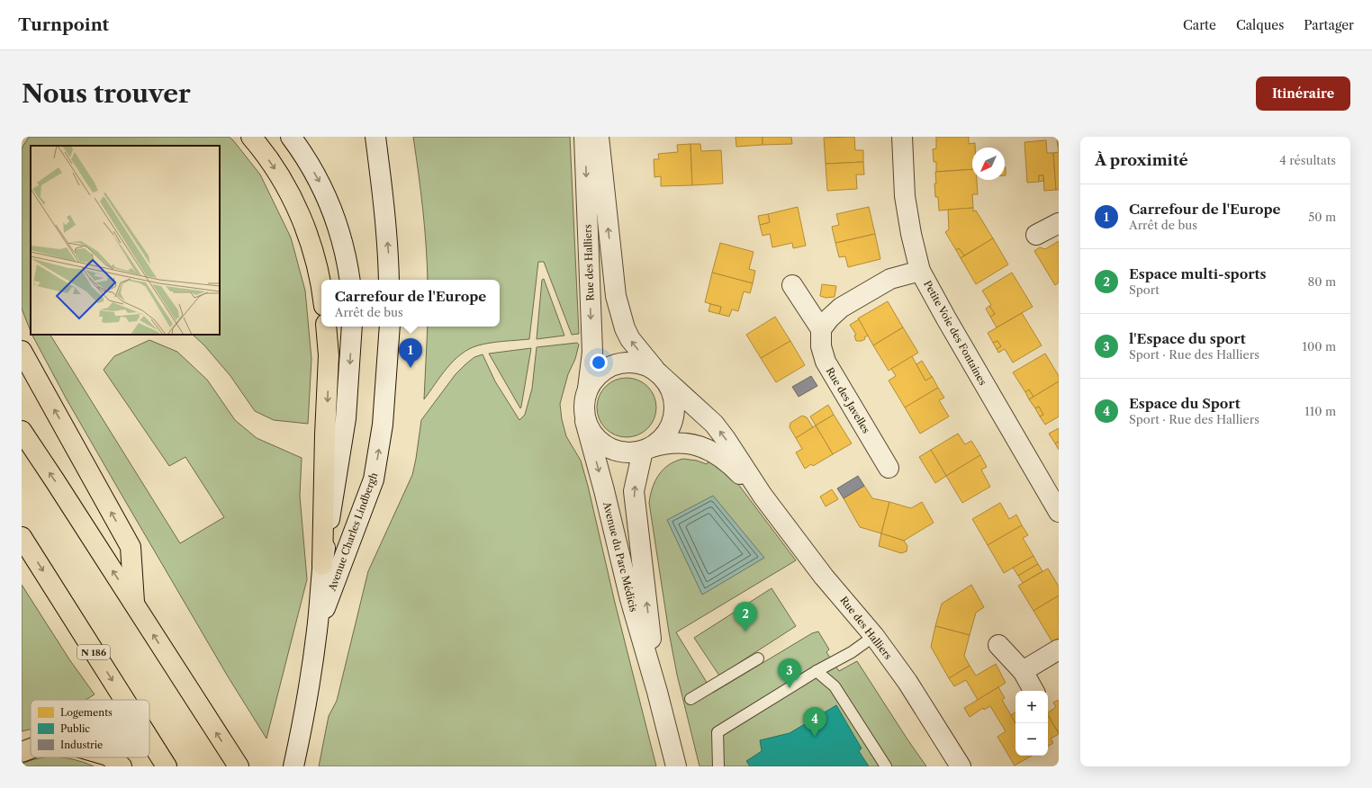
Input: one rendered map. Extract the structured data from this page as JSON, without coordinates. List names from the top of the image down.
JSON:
{
  "streets": {
    "highway": ["N 186"],
    "street": [
      "Rue des Halliers",
      "Petite Voie des Fontaines",
      "Rue des Javelles",
      "Avenue Charles Lindbergh",
      "Avenue du Parc Médicis"
    ]
  },
  "crossings": [
    ["Rue des Halliers", "Avenue du Parc Médicis"]
  ],
  "legend": ["Logements", "Public", "Industrie"],
  "north": "bottom left",
  "page": {
    "header": "Turnpoint",
    "nav": ["Carte", "Calques", "Partager"],
    "buttons": "Itinéraire",
    "title": "Nous trouver",
    "heading": ["À proximité", "4 résultats"],
    "list": [
      {
        "mark": "1",
        "name": "Carrefour de l'Europe",
        "note": "Arrêt de bus",
        "value": "50 m"
      },
      {
        "mark": "2",
        "name": "Espace multi-sports",
        "note": "Sport",
        "value": "80 m"
      },
      {
        "mark": "3",
        "name": "l'Espace du sport",
        "note": "Sport · Rue des Halliers",
        "value": "100 m"
      },
      {
        "mark": "4",
        "name": "Espace du Sport",
        "note": "Sport · Rue des Halliers",
        "value": "110 m"
      }
    ],
    "popup": ["Carrefour de l'Europe", "Arrêt de bus"],
    "pins": [
      "1",
      "2",
      "3",
      "4"
    ],
    "map_buttons": ["+", "−"]
  }
}
